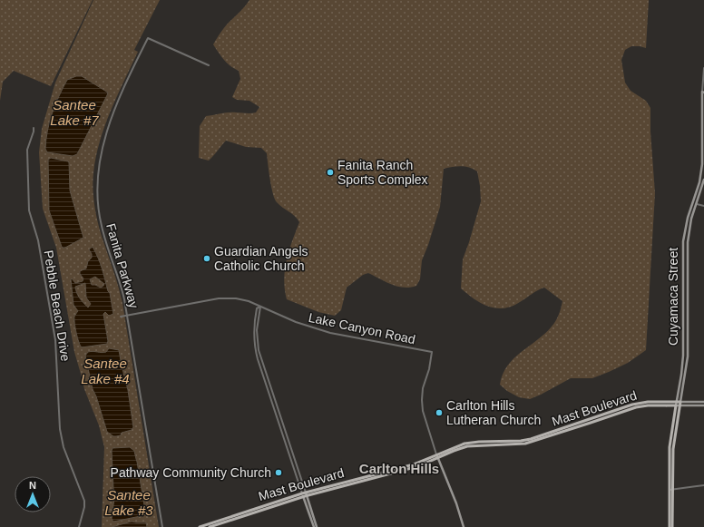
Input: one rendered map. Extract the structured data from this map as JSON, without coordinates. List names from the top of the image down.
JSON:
{
  "streets": {
    "main road": ["Cuyamaca Street", "Mast Boulevard"],
    "street": ["Fanita Parkway", "Pebble Beach Drive", "Lake Canyon Road"]
  },
  "crossings": [
    ["Fanita Parkway", "Lake Canyon Road"],
    ["Cuyamaca Street", "Mast Boulevard"],
    ["Lake Canyon Road", "Mast Boulevard"]
  ],
  "districts": ["Carlton Hills"],
  "water": ["Santee Lake #7", "Santee Lake #4", "Santee Lake #3"],
  "places": [
    "Fanita Ranch Sports Complex",
    "Guardian Angels Catholic Church",
    "Carlton Hills Lutheran Church",
    "Pathway Community Church"
  ],
  "north": "top"
}
